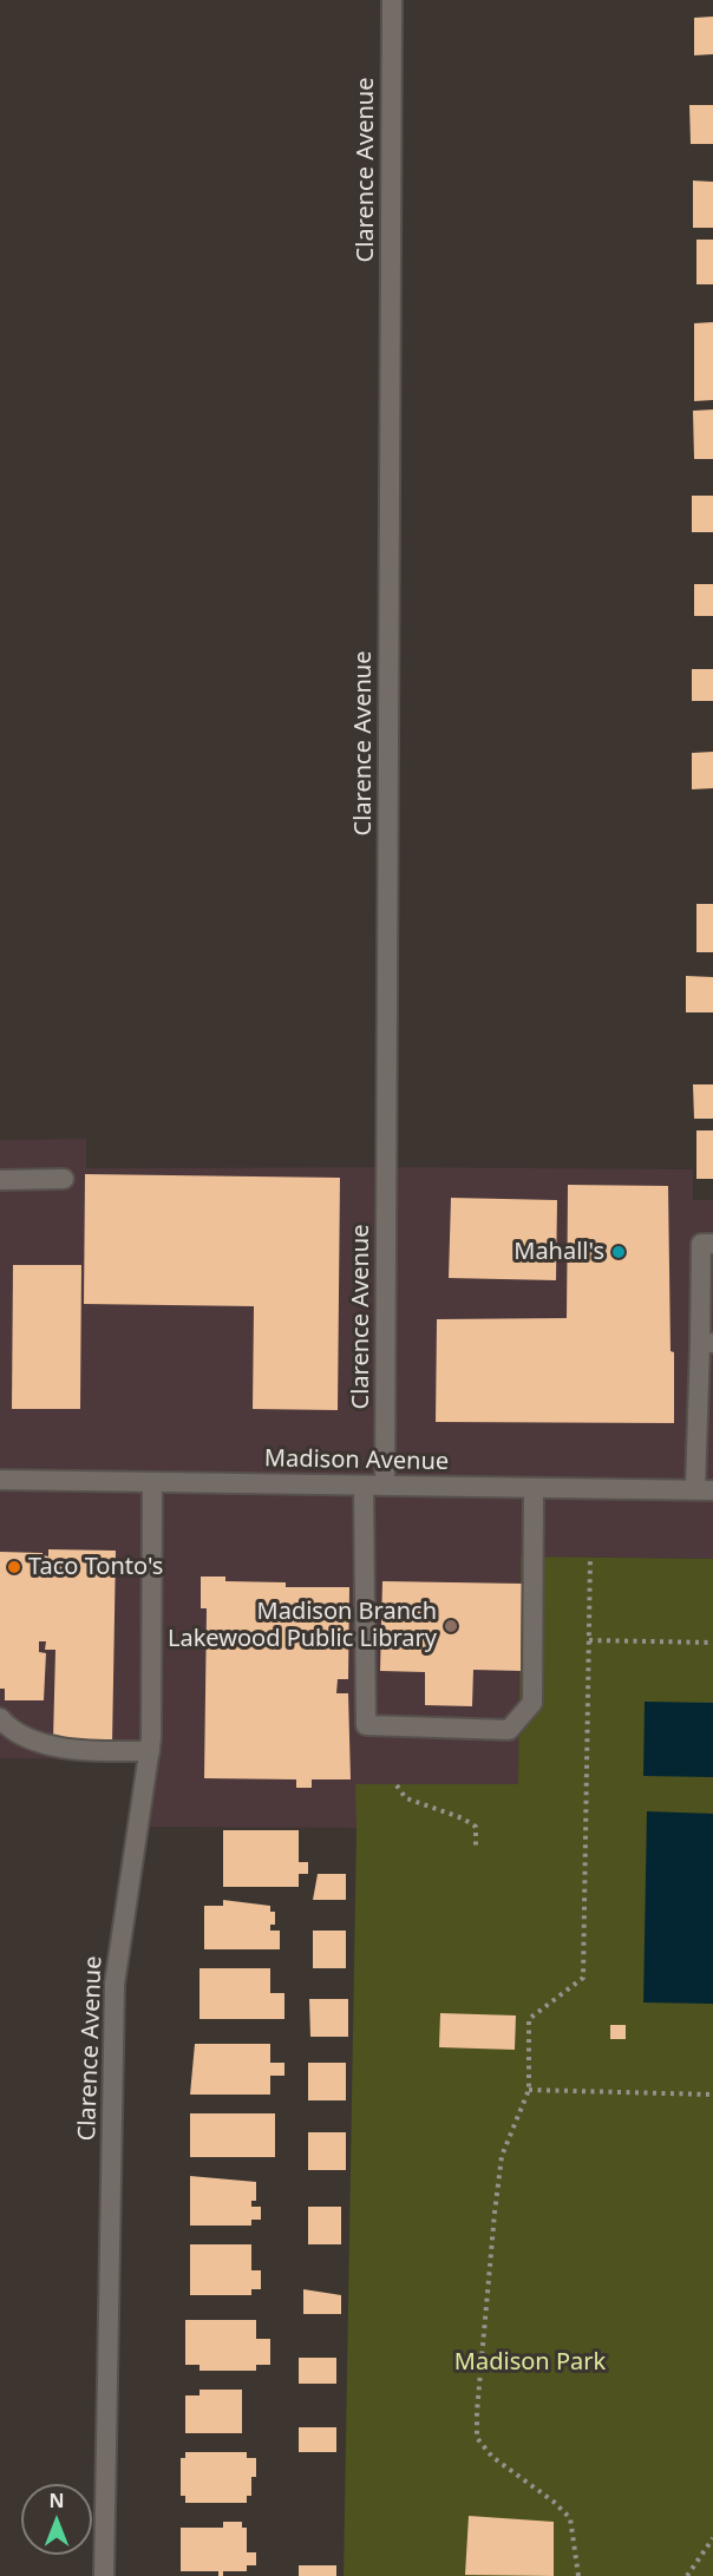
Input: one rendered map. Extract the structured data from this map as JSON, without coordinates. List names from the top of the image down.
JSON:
{
  "streets": {
    "street": ["Clarence Avenue", "Madison Avenue"]
  },
  "crossings": [
    ["Clarence Avenue", "Madison Avenue"]
  ],
  "parks": ["Madison Park"],
  "places": ["Mahall's", "Taco Tonto's", "Madison Branch Lakewood Public Library"],
  "north": "top"
}
